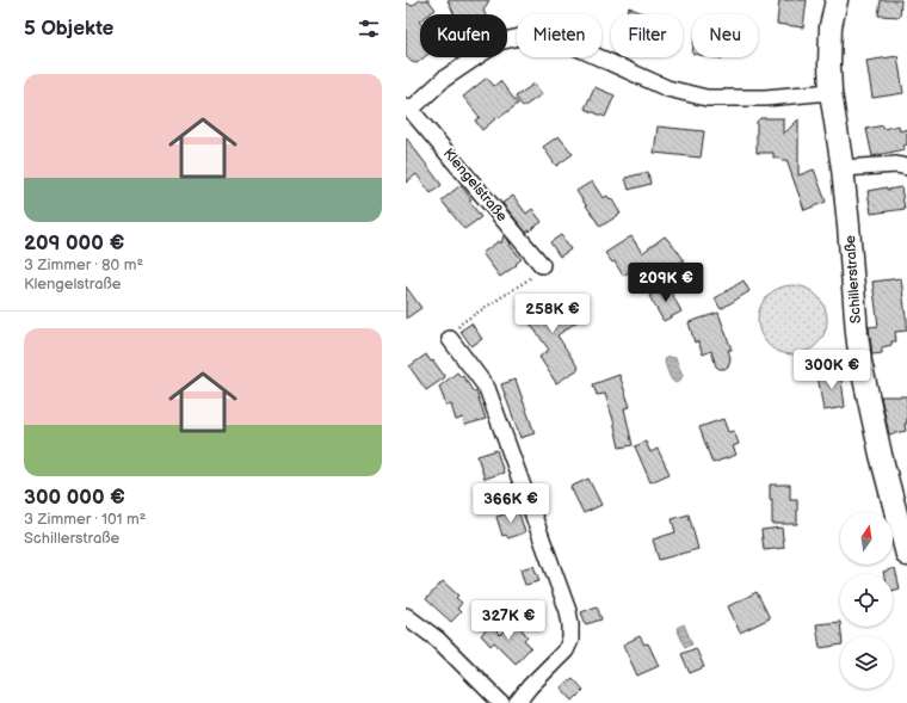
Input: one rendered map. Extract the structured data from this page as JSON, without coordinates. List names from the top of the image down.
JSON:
{
  "streets": {
    "street": ["Klengelstraße", "Schillerstraße"]
  },
  "north": "top",
  "page": {
    "heading": "5 Objekte",
    "chip": [
      "Kaufen",
      "Mieten",
      "Filter",
      "Neu"
    ],
    "list": [
      {
        "name": "209 000 €",
        "note": "3 Zimmer · 80 m² · Klengelstraße"
      },
      {
        "name": "300 000 €",
        "note": "3 Zimmer · 101 m² · Schillerstraße"
      }
    ],
    "price": [
      "209K €",
      "258K €",
      "300K €",
      "366K €",
      "327K €"
    ]
  }
}
